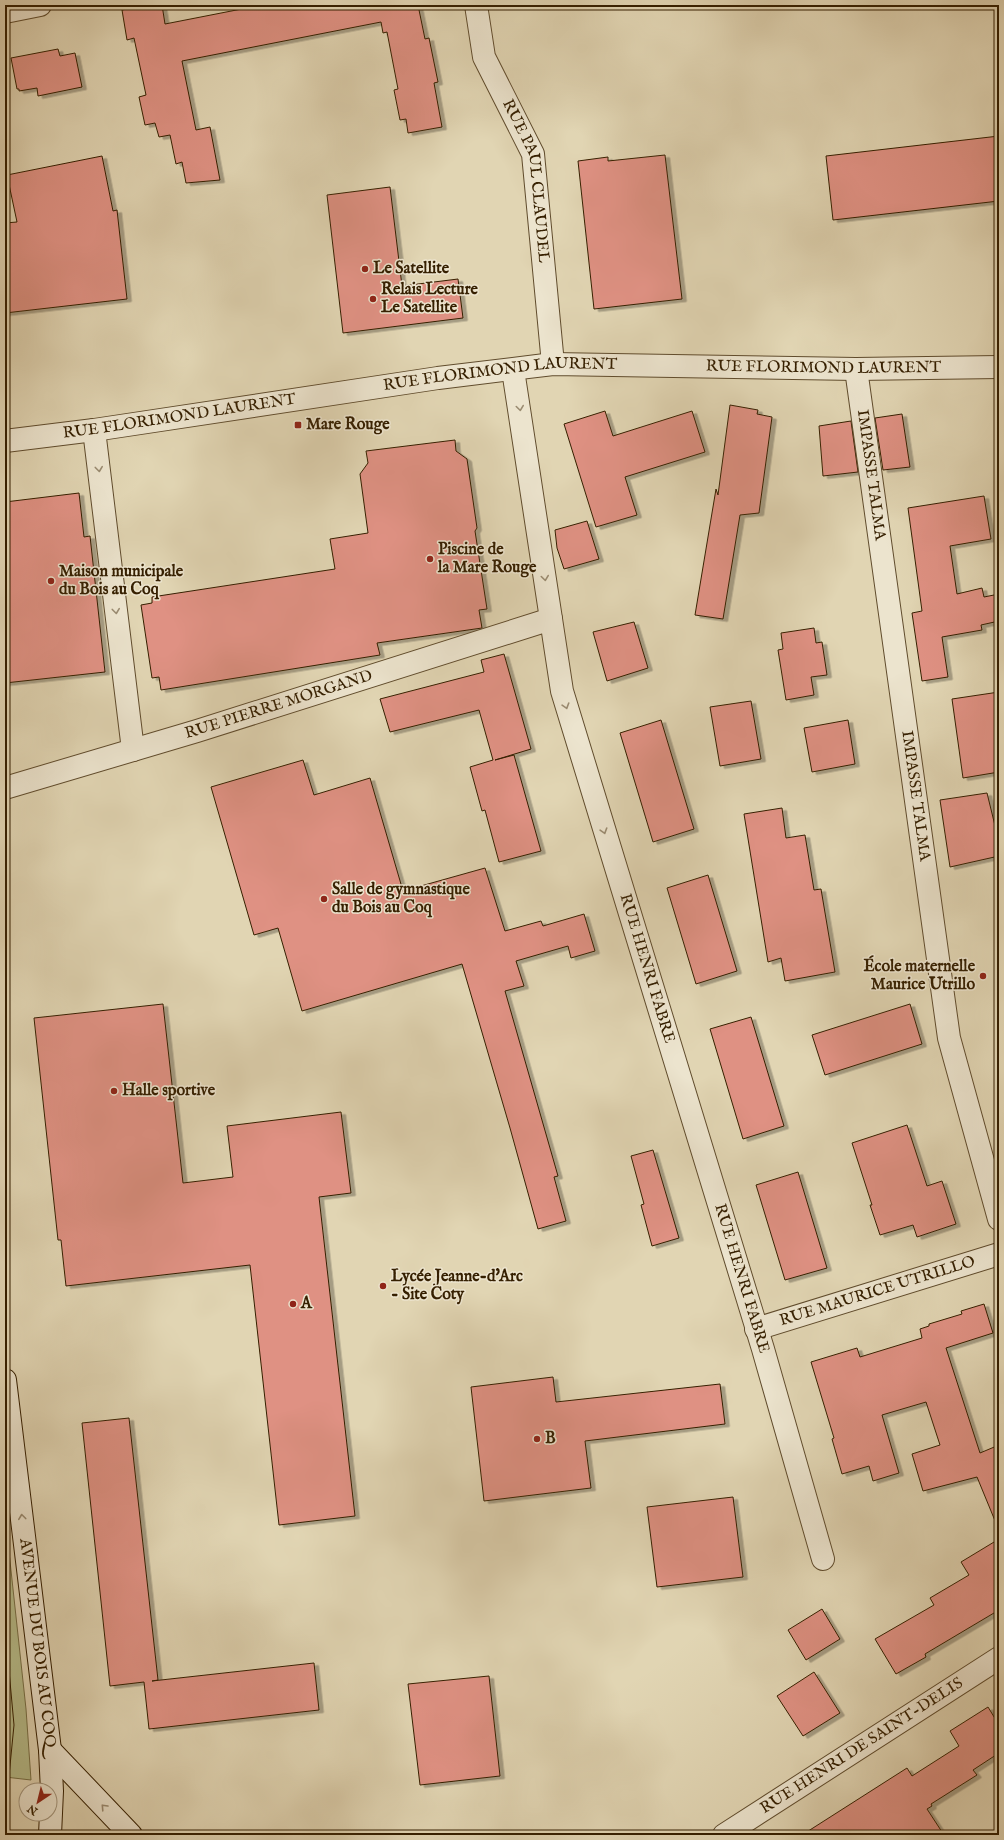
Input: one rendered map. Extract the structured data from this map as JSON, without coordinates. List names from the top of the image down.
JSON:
{
  "streets": {
    "street": [
      "RUE PAUL CLAUDEL",
      "RUE FLORIMOND LAURENT",
      "IMPASSE TALMA",
      "RUE PIERRE MORGAND",
      "RUE HENRI FABRE",
      "RUE MAURICE UTRILLO",
      "AVENUE DU BOIS AU COQ",
      "RUE HENRI DE SAINT-DELIS"
    ]
  },
  "crossings": [
    ["RUE PAUL CLAUDEL", "RUE FLORIMOND LAURENT"],
    ["RUE FLORIMOND LAURENT", "IMPASSE TALMA"],
    ["RUE FLORIMOND LAURENT", "RUE HENRI FABRE"],
    ["RUE PIERRE MORGAND", "RUE HENRI FABRE"],
    ["RUE HENRI FABRE", "RUE MAURICE UTRILLO"]
  ],
  "one_way": ["RUE HENRI FABRE", "AVENUE DU BOIS AU COQ"],
  "places": {
    "other": [
      "Le Satellite",
      "Relais Lecture Le Satellite",
      "Piscine de la Mare Rouge",
      "Maison municipale du Bois au Coq",
      "Salle de gymnastique du Bois au Coq",
      "École maternelle Maurice Utrillo",
      "Halle sportive",
      "Lycée Jeanne-d'Arc - Site Coty",
      "A",
      "B"
    ],
    "transit": ["Mare Rouge"]
  },
  "north": "bottom left"
}
